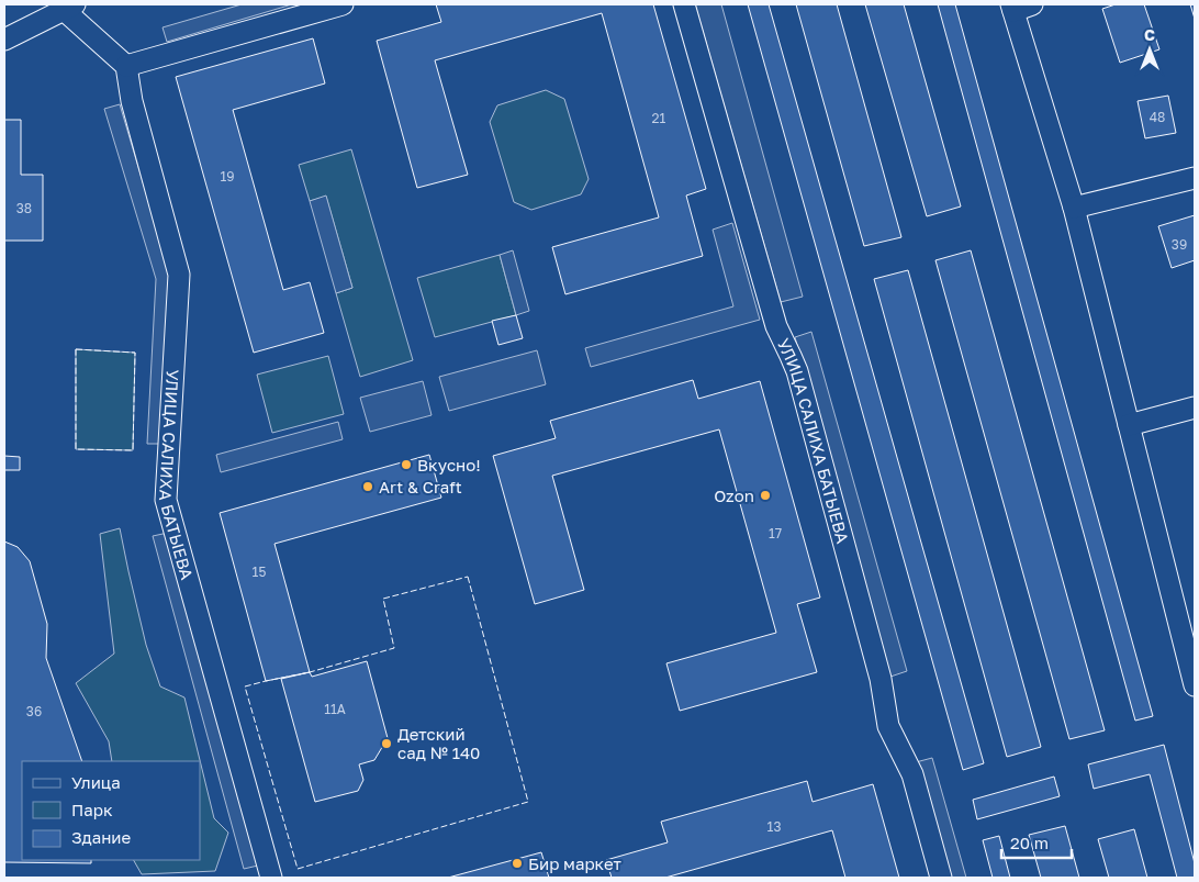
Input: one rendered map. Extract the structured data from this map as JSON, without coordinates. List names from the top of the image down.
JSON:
{
  "streets": {
    "street": ["УЛИЦА САЛИХА БАТЫЕВА"]
  },
  "places": [
    "Вкусно!",
    "Art & Craft",
    "Ozon",
    "Детский сад № 140",
    "Бир маркет"
  ],
  "house_numbers": [
    "48",
    "21",
    "19",
    "38",
    "39",
    "17",
    "15",
    "11А",
    "36",
    "13"
  ],
  "legend": ["Улица", "Парк", "Здание"],
  "scale_bar": "20 m",
  "north": "top"
}
